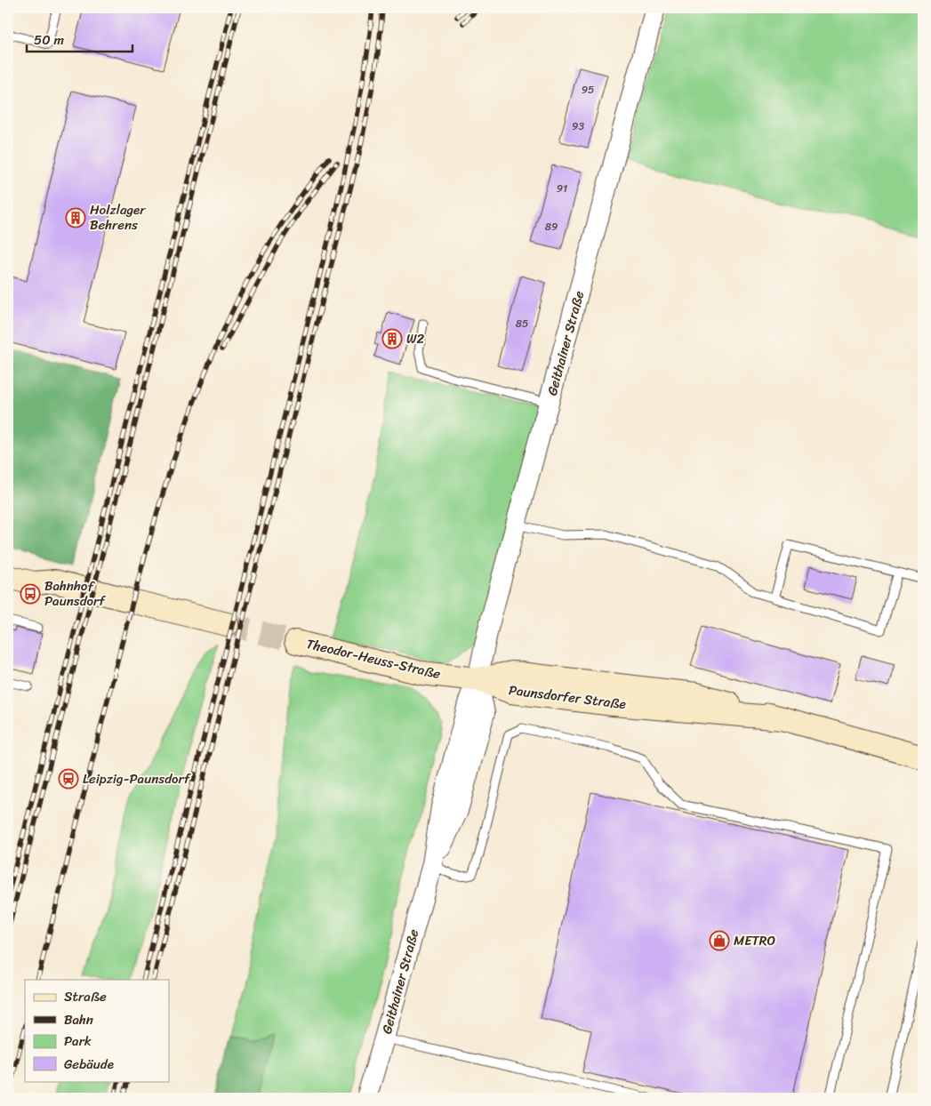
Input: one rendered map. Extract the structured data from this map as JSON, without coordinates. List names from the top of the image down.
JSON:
{
  "streets": {
    "main road": ["Theodor-Heuss-Straße", "Paunsdorfer Straße"],
    "street": ["Geithainer Straße"]
  },
  "crossings": [
    ["Geithainer Straße", "Theodor-Heuss-Straße"],
    ["Geithainer Straße", "Paunsdorfer Straße"],
    ["Theodor-Heuss-Straße", "Paunsdorfer Straße"]
  ],
  "places": {
    "building": ["Holzlager Behrens", "W2"],
    "bus stop": ["Bahnhof Paunsdorf"],
    "station": ["Leipzig-Paunsdorf"],
    "shop": ["METRO"]
  },
  "house_numbers": [
    "95",
    "93",
    "91",
    "89",
    "85"
  ],
  "legend": [
    "Straße",
    "Bahn",
    "Park",
    "Gebäude"
  ],
  "scale_bar": "50 m"
}
